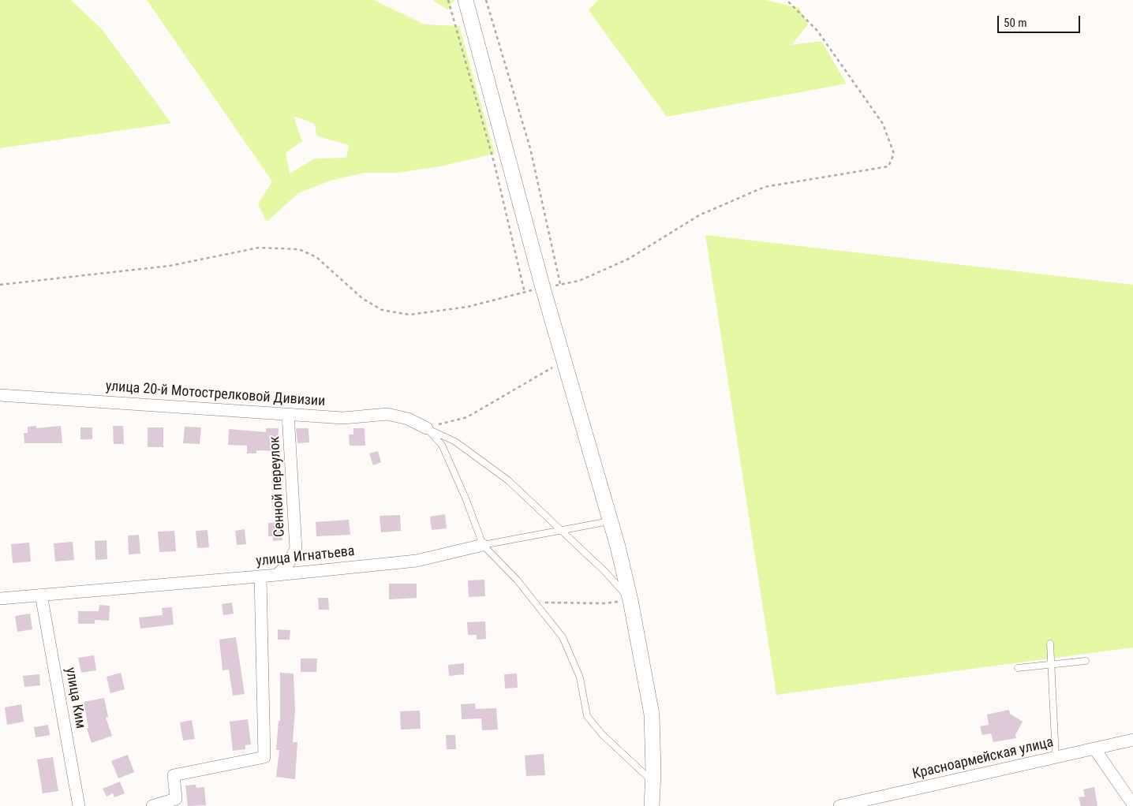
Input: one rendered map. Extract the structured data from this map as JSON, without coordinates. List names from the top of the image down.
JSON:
{
  "streets": {
    "street": [
      "улица 20-й Мотострелковой Дивизии",
      "Сенной переулок",
      "улица Игнатьева",
      "улица Ким",
      "Красноармейская улица"
    ]
  },
  "crossings": [
    ["улица 20-й Мотострелковой Дивизии", "Сенной переулок"],
    ["Сенной переулок", "улица Игнатьева"],
    ["улица Игнатьева", "улица Ким"]
  ],
  "scale_bar": "50 m"
}
